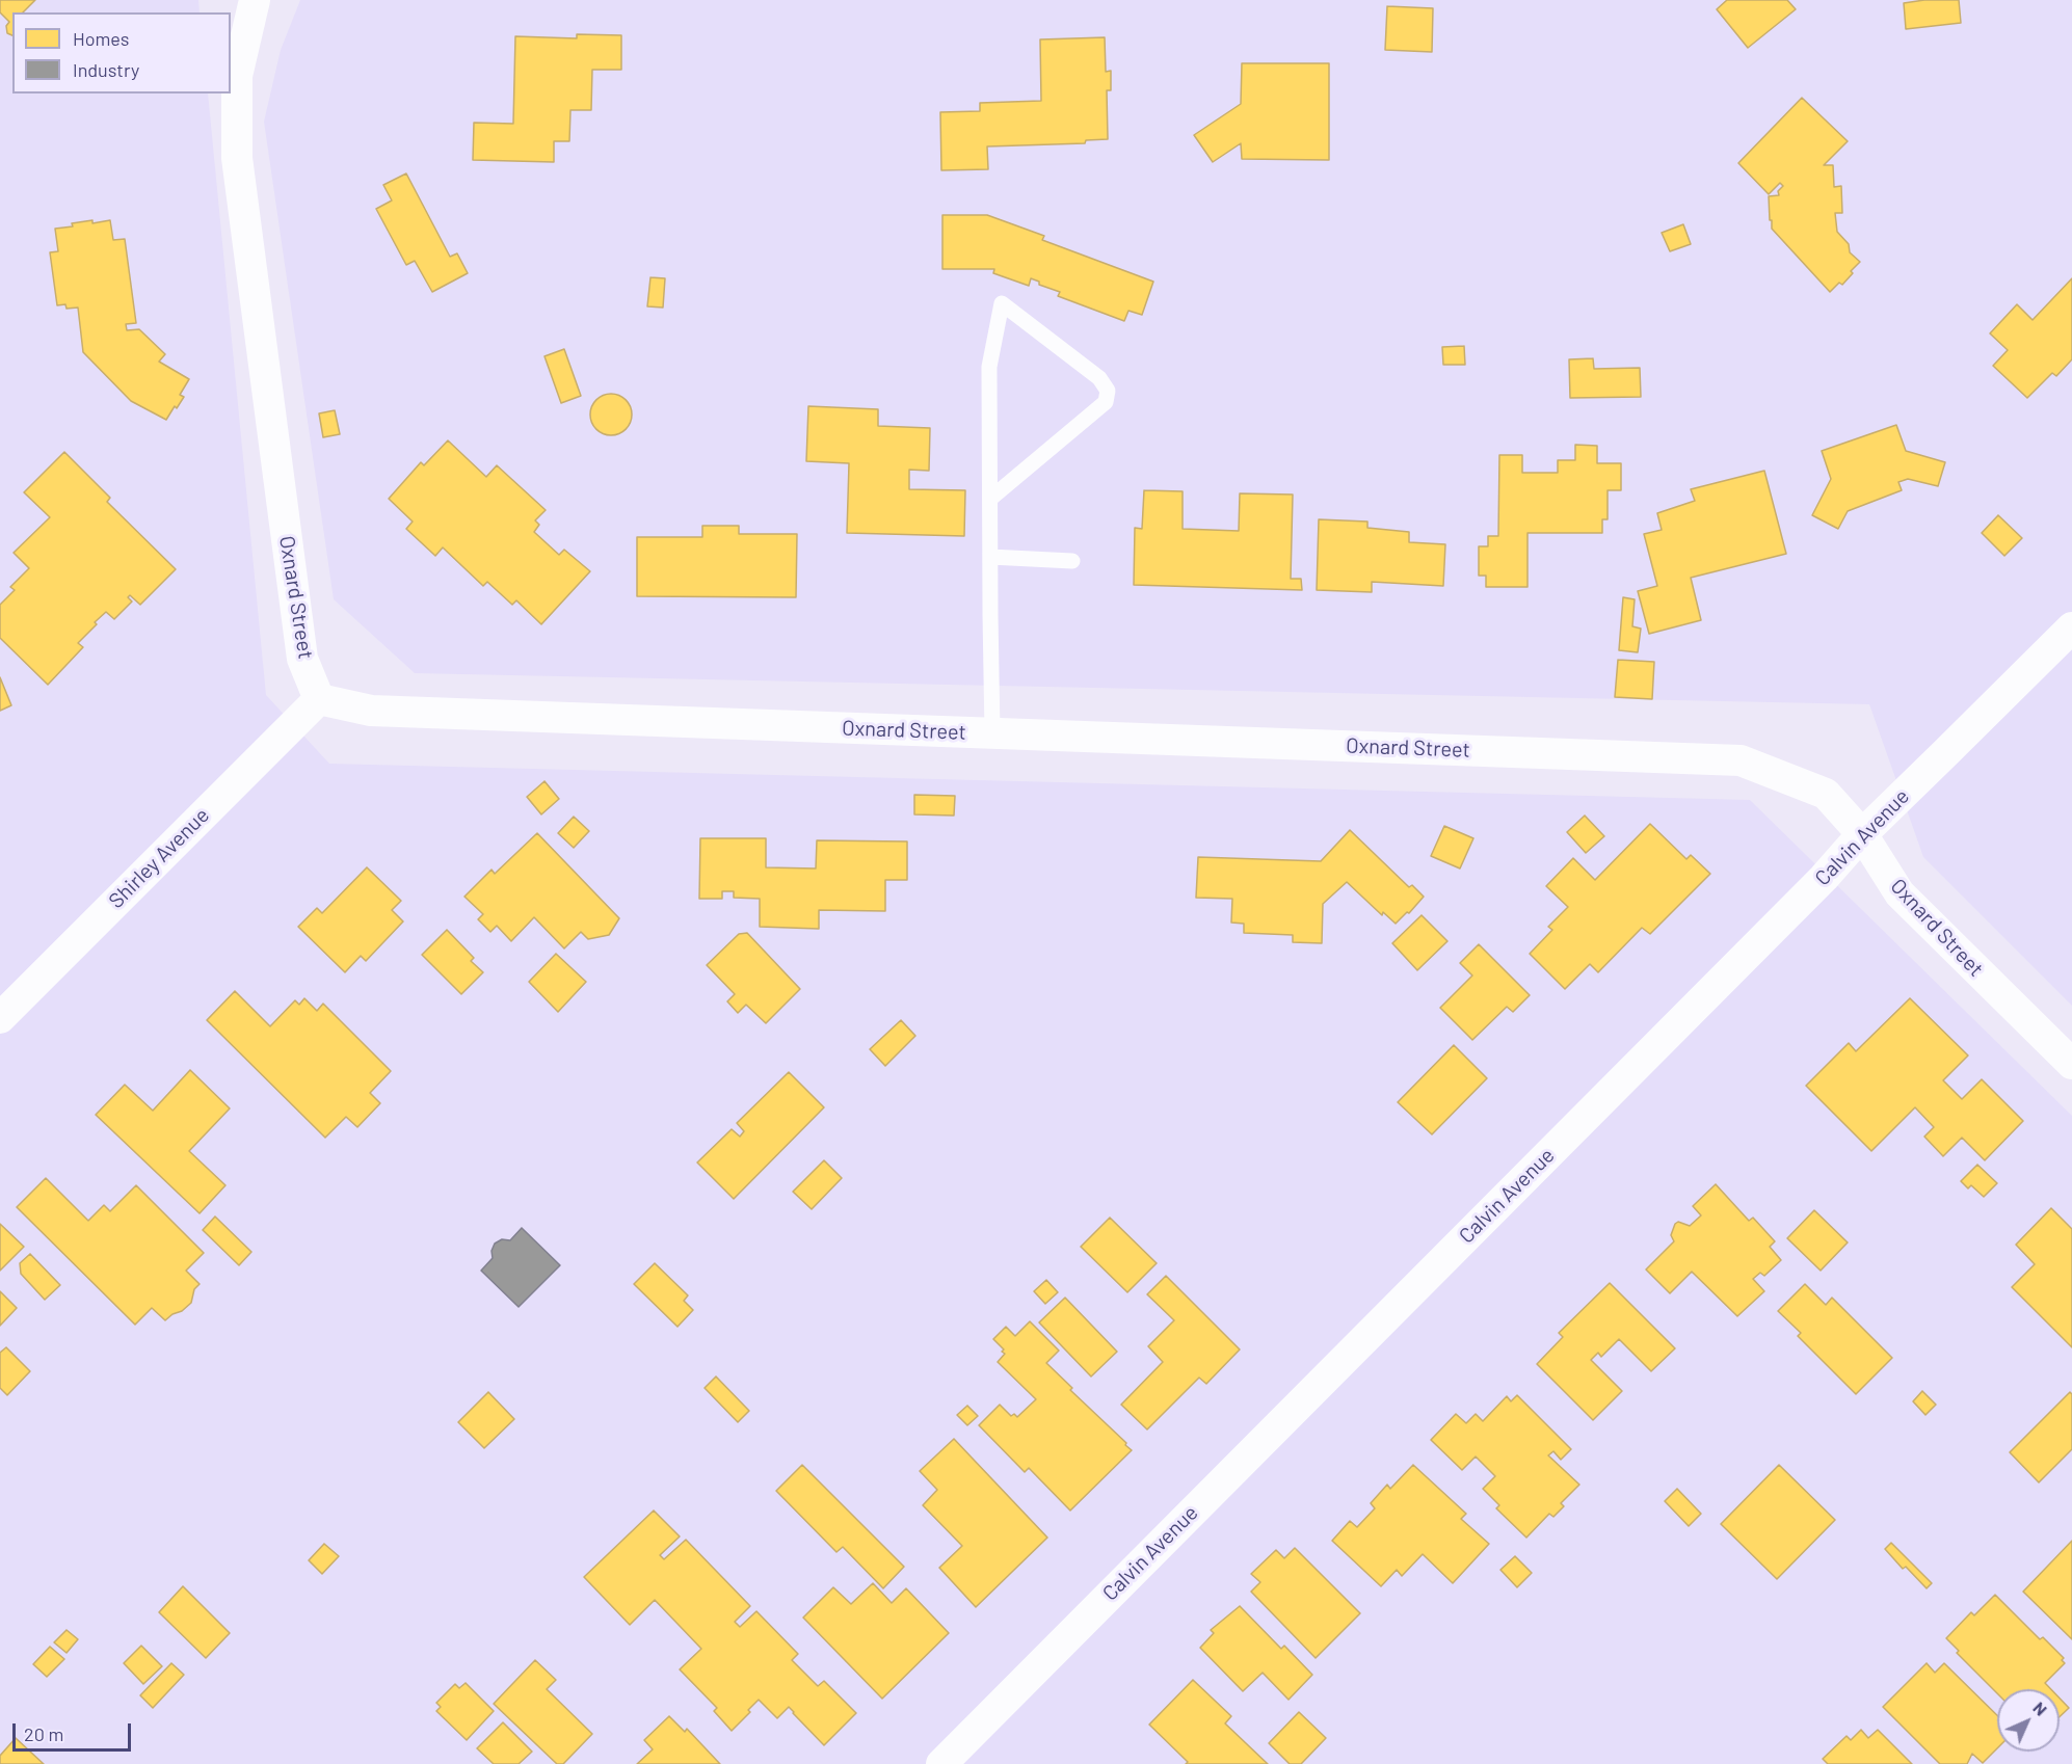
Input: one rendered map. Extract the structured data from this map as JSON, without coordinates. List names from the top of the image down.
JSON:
{
  "streets": {
    "street": ["Oxnard Street", "Calvin Avenue", "Shirley Avenue"]
  },
  "crossings": [
    ["Oxnard Street", "Calvin Avenue"],
    ["Oxnard Street", "Shirley Avenue"]
  ],
  "legend": ["Homes", "Industry"],
  "scale_bar": "20 m",
  "north": "top right"
}
